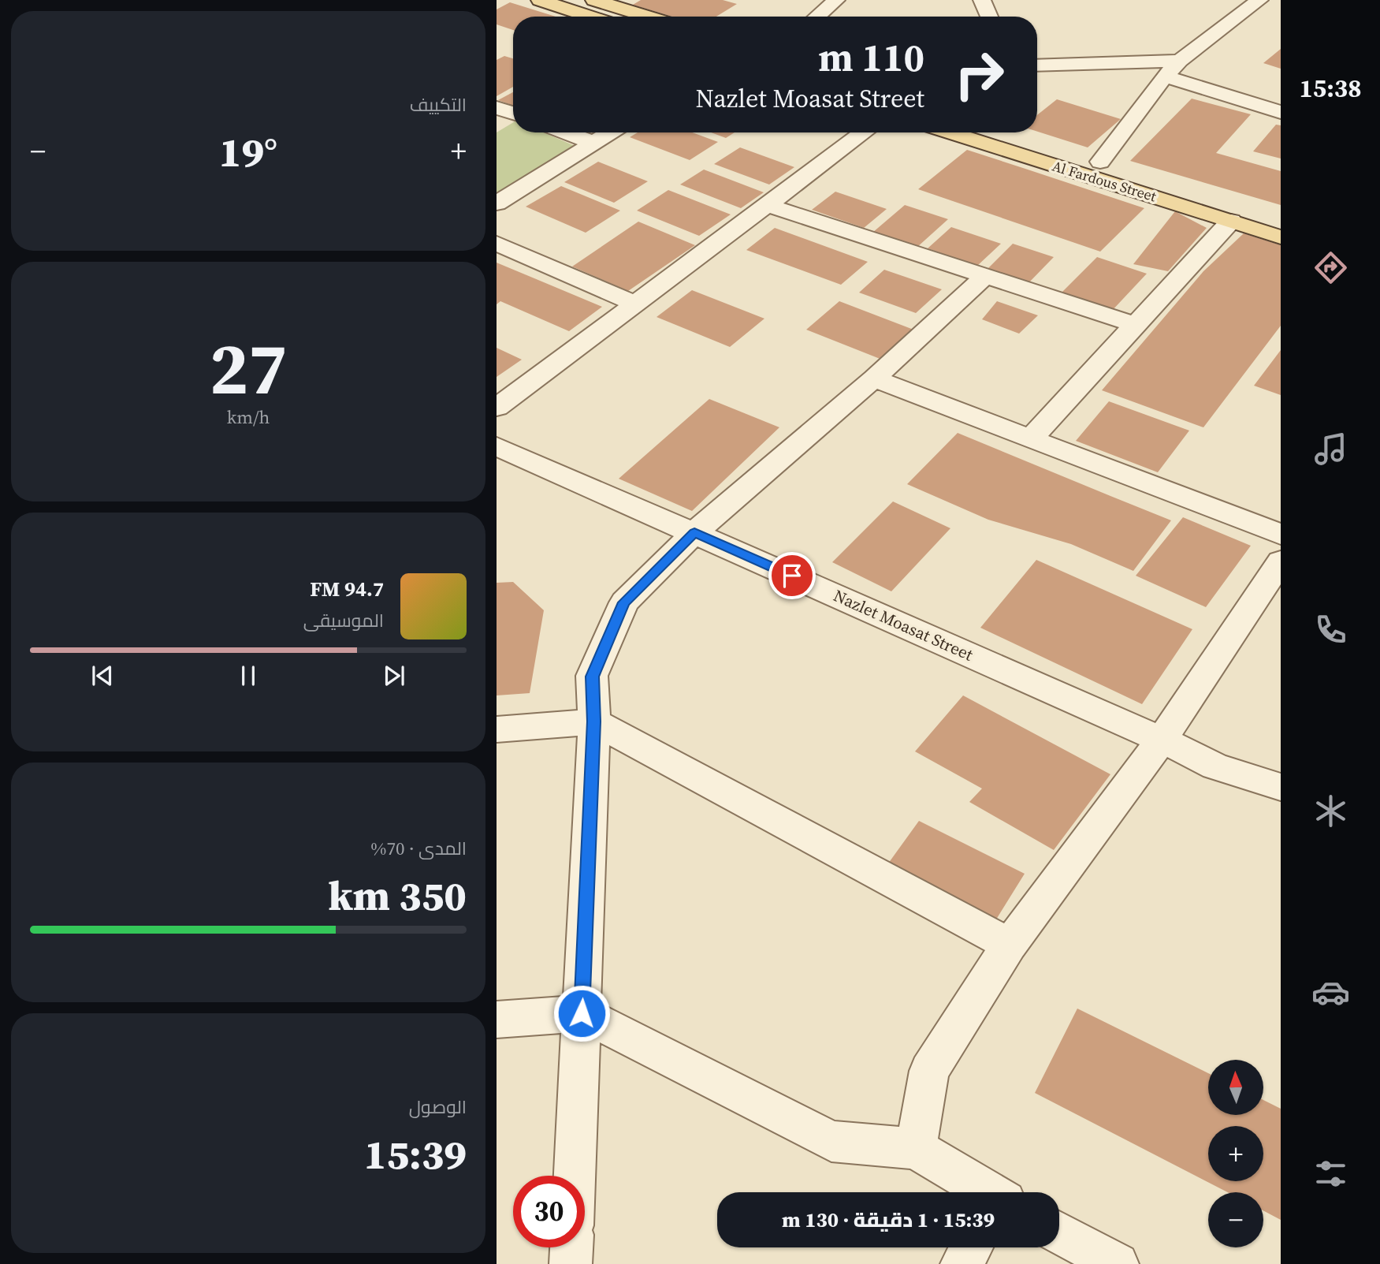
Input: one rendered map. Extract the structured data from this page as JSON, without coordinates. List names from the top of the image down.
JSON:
{
  "streets": {
    "main road": ["Al Fardous Street"],
    "street": ["Nazlet Moasat Street"]
  },
  "north": "top",
  "page": {
    "tabs": "15:38",
    "tile": [
      "التكييف",
      ["27", "km/h"],
      ["المدى · 70%", "350 km"],
      ["الوصول", "15:39"]
    ],
    "turn": ["110 m", "Nazlet Moasat Street"],
    "heat": ["−", "19°", "+"],
    "song": ["94.7 FM", "الموسيقى"],
    "map_buttons": ["+", "−"],
    "limit": "30",
    "trip": "15:39 · 1 دقيقة · 130 m"
  }
}
